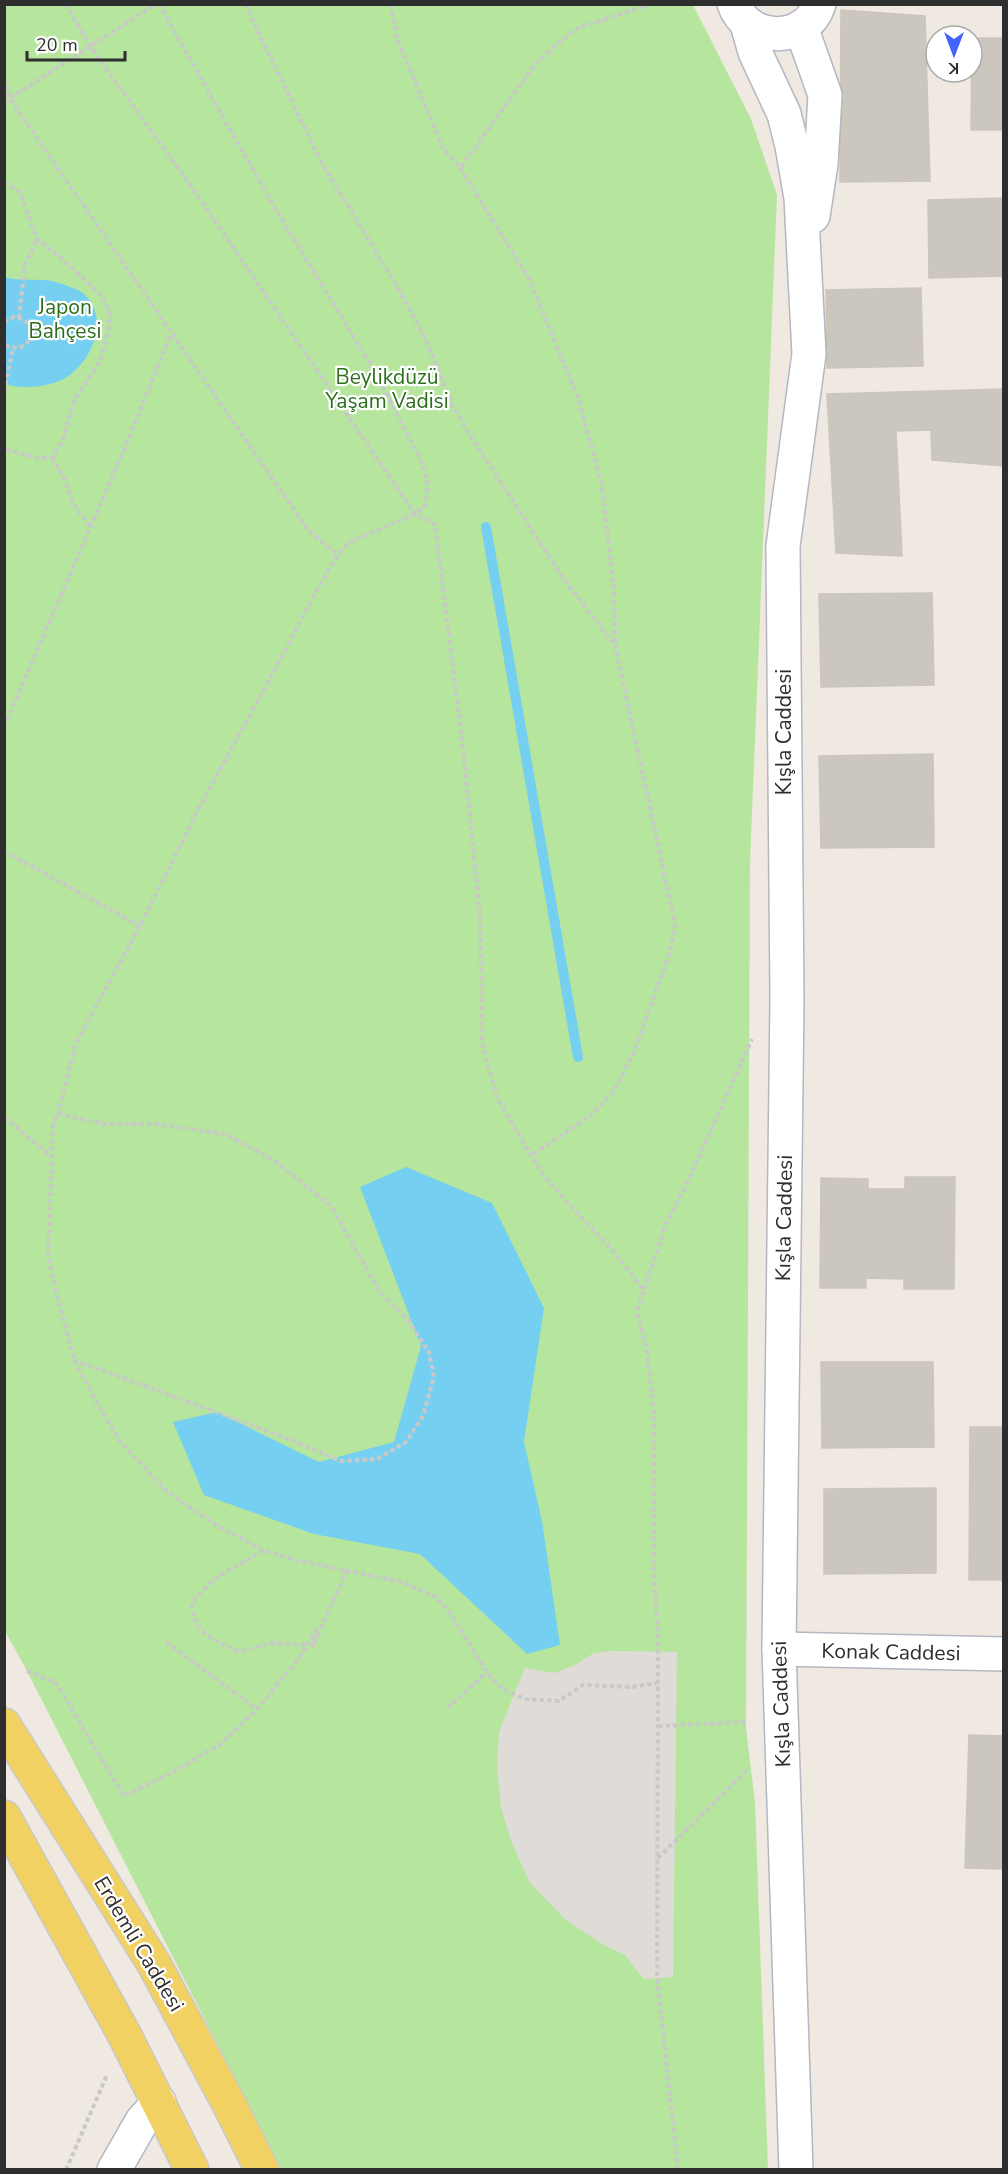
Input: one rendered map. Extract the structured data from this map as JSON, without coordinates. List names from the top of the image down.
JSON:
{
  "streets": {
    "main road": ["Erdemli Caddesi"],
    "street": ["Kışla Caddesi", "Konak Caddesi"]
  },
  "crossings": [
    ["Kışla Caddesi", "Konak Caddesi"]
  ],
  "parks": ["Japon Bahçesi", "Beylikdüzü Yaşam Vadisi"],
  "scale_bar": "20 m",
  "north": "bottom"
}
